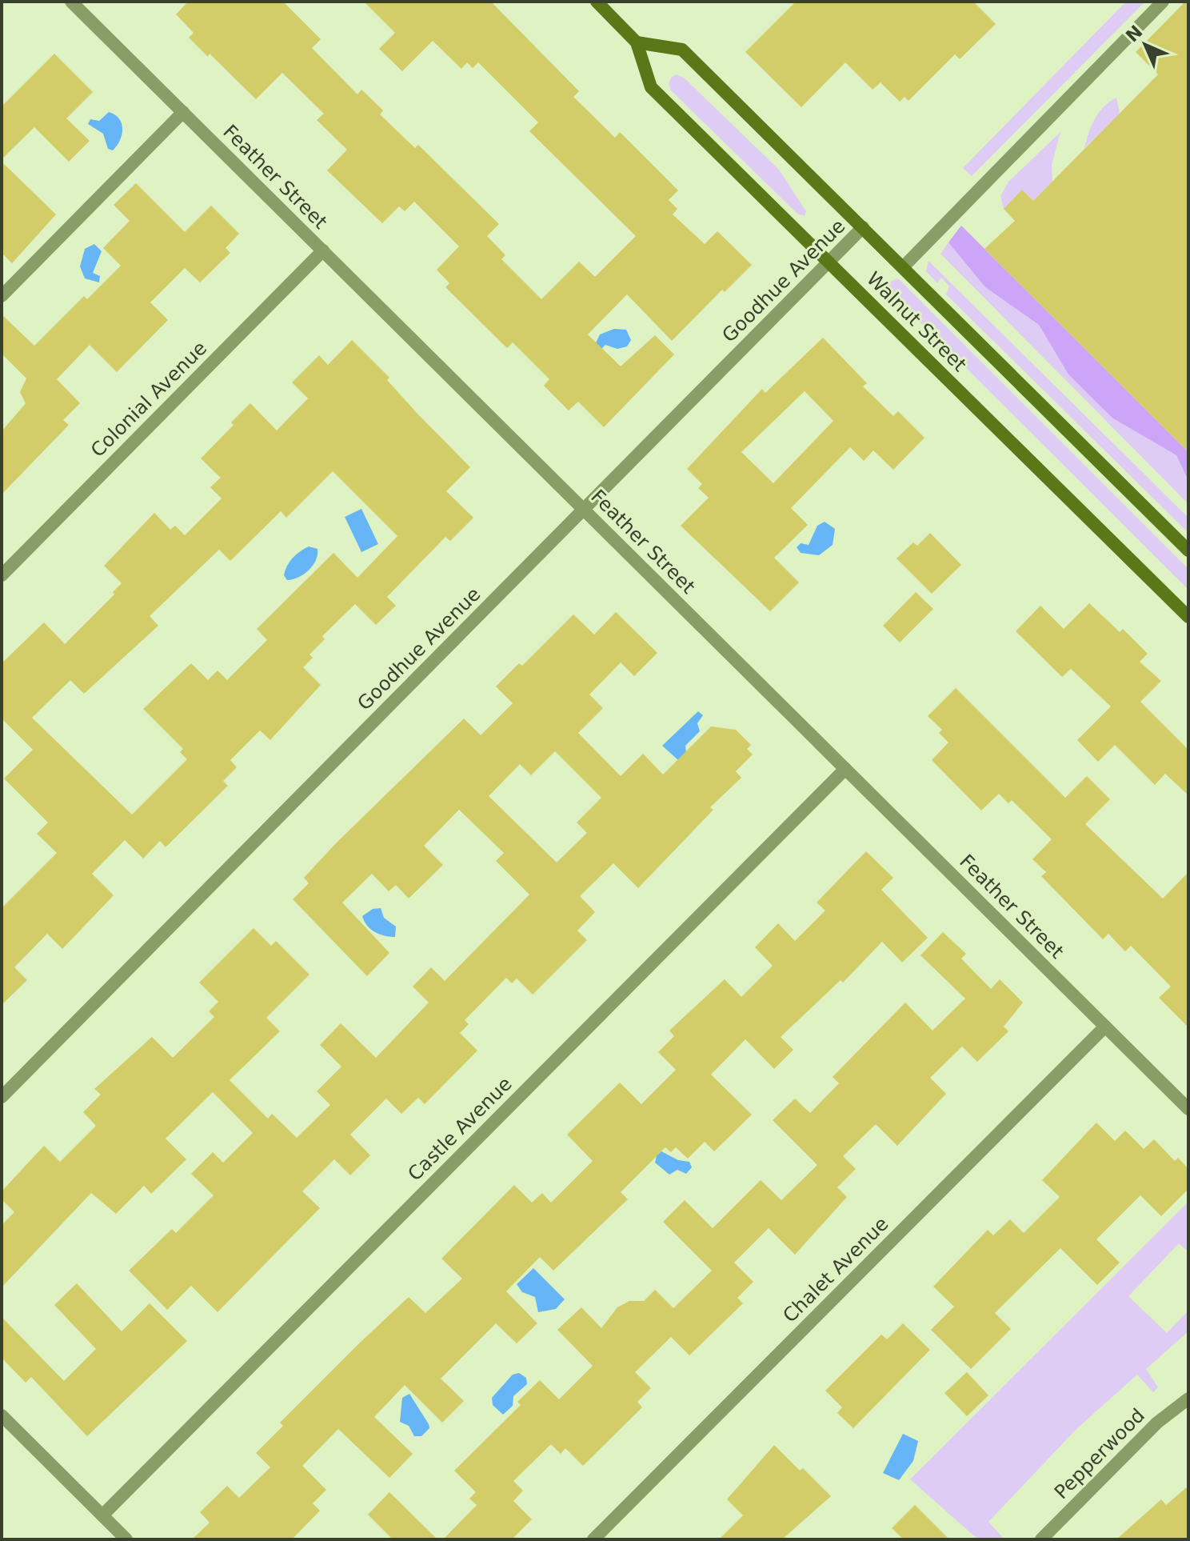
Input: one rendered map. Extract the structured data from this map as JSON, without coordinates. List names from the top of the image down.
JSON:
{
  "streets": {
    "street": [
      "Feather Street",
      "Goodhue Avenue",
      "Walnut Street",
      "Colonial Avenue",
      "Castle Avenue",
      "Chalet Avenue",
      "Pepperwood"
    ]
  },
  "crossings": [
    ["Feather Street", "Goodhue Avenue"],
    ["Feather Street", "Colonial Avenue"],
    ["Feather Street", "Castle Avenue"],
    ["Feather Street", "Chalet Avenue"],
    ["Goodhue Avenue", "Walnut Street"]
  ],
  "north": "top left"
}
